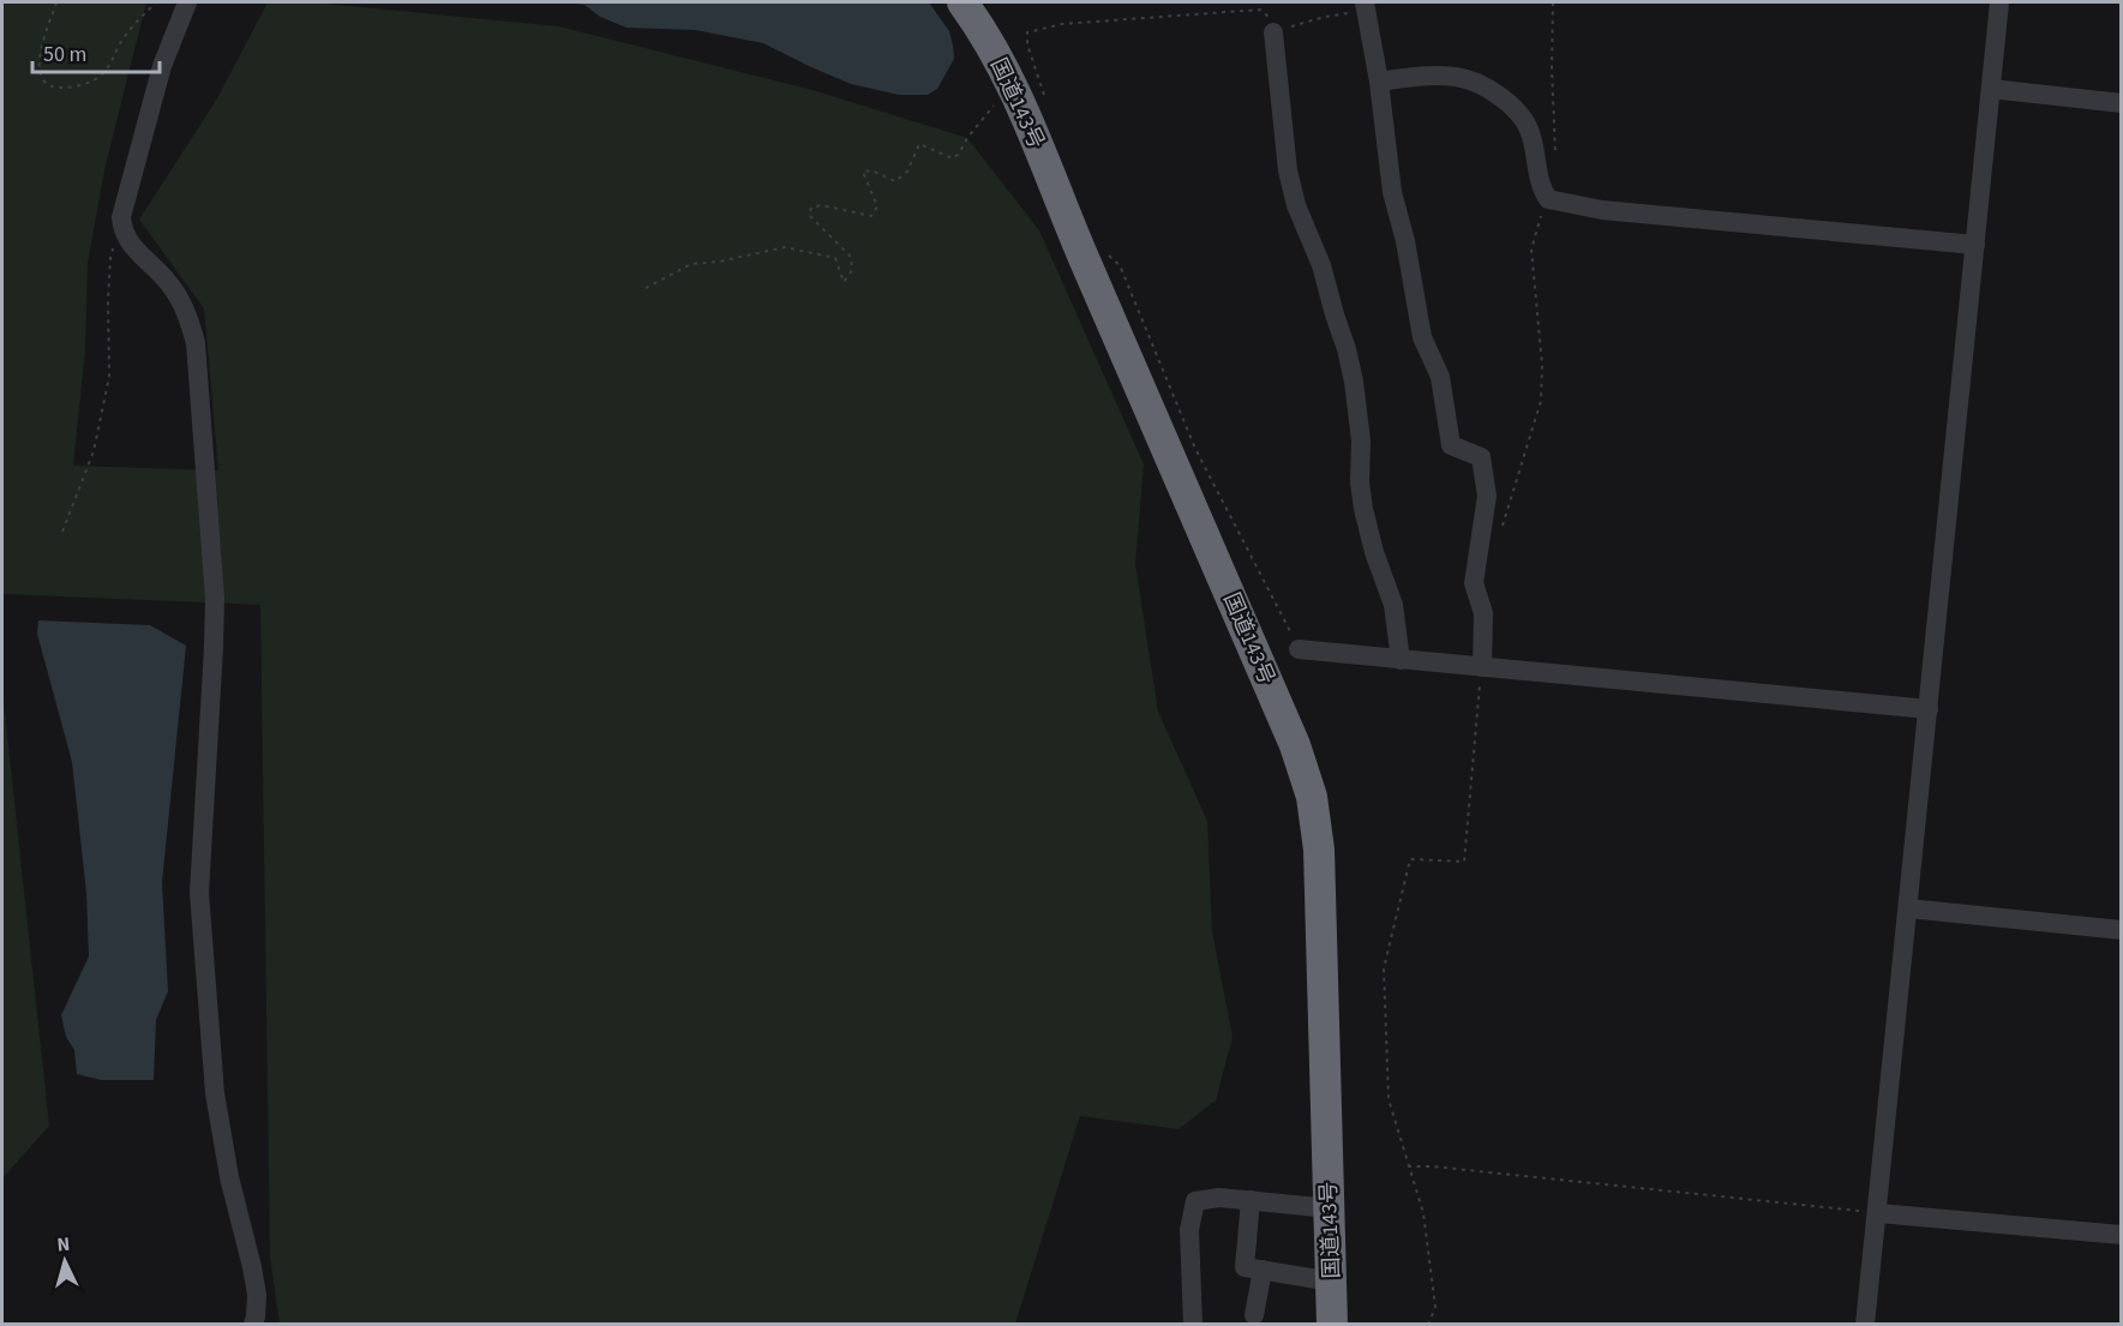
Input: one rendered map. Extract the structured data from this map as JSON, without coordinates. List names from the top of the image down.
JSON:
{
  "streets": {
    "highway": ["国道143号"]
  },
  "scale_bar": "50 m",
  "north": "top"
}
